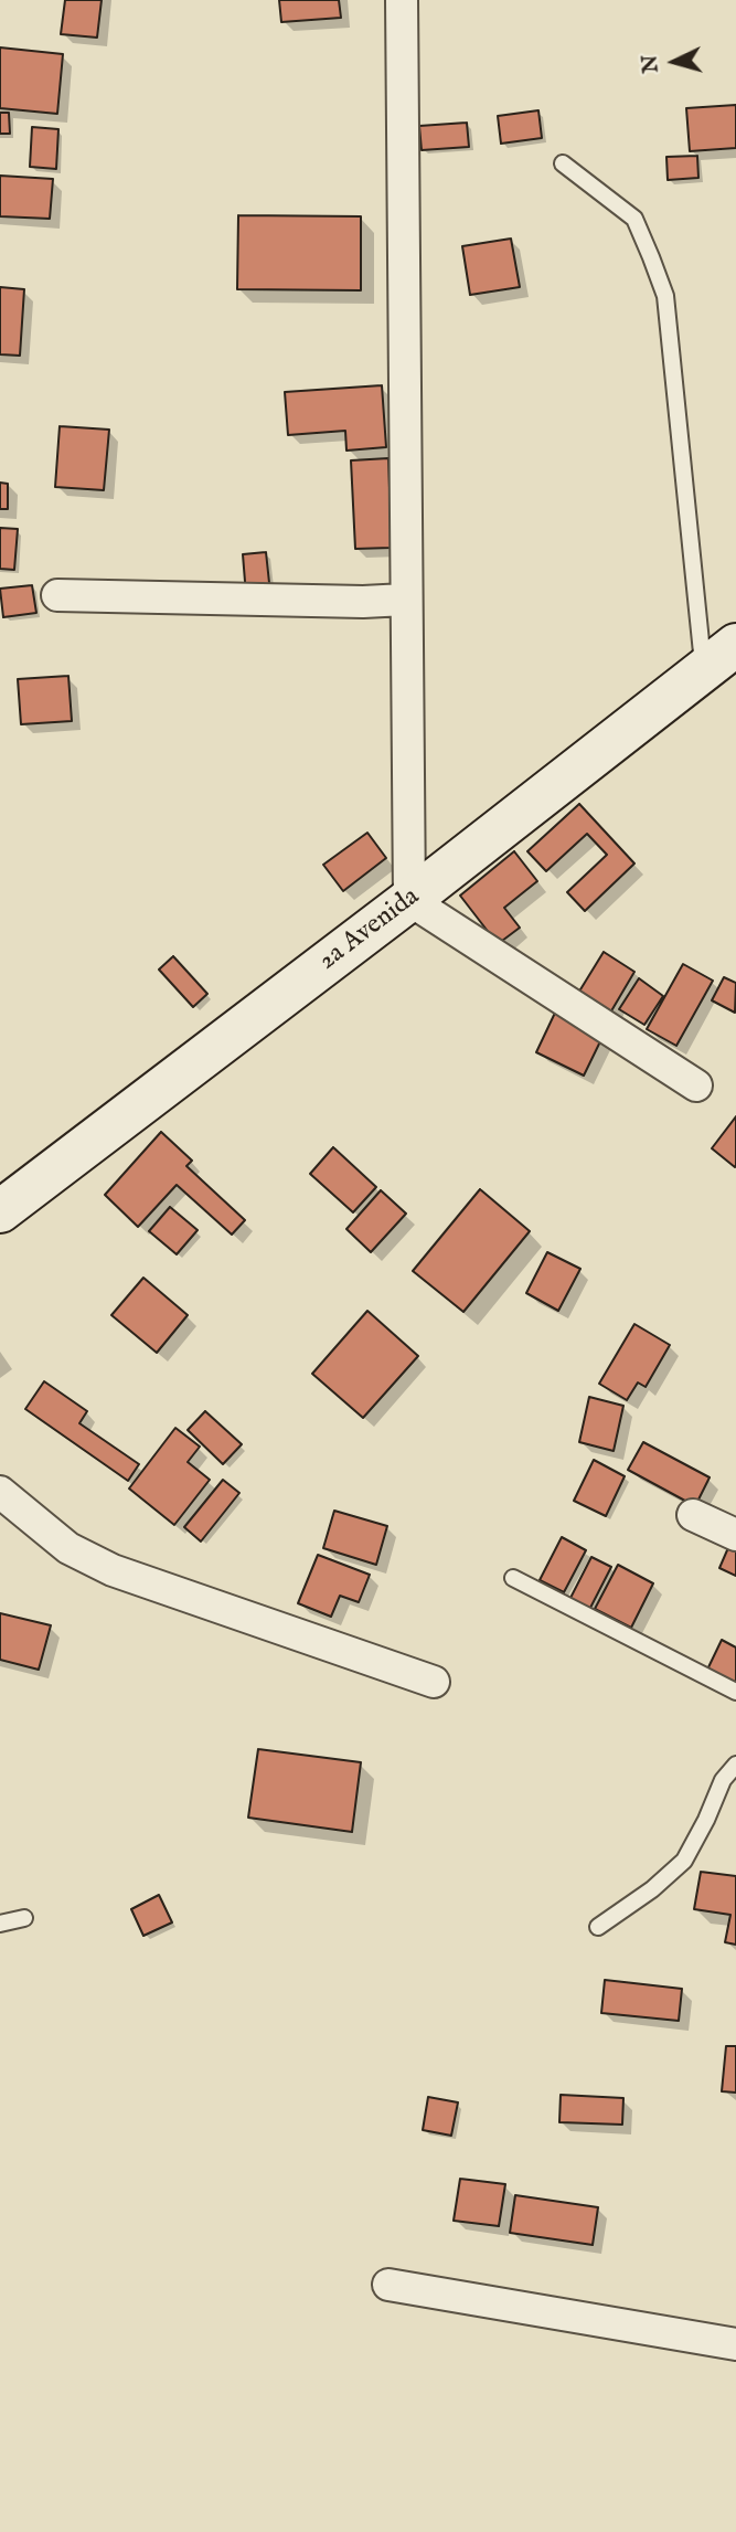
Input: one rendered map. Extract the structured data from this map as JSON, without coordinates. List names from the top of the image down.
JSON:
{
  "streets": {
    "street": ["2a Avenida"]
  },
  "north": "left"
}
